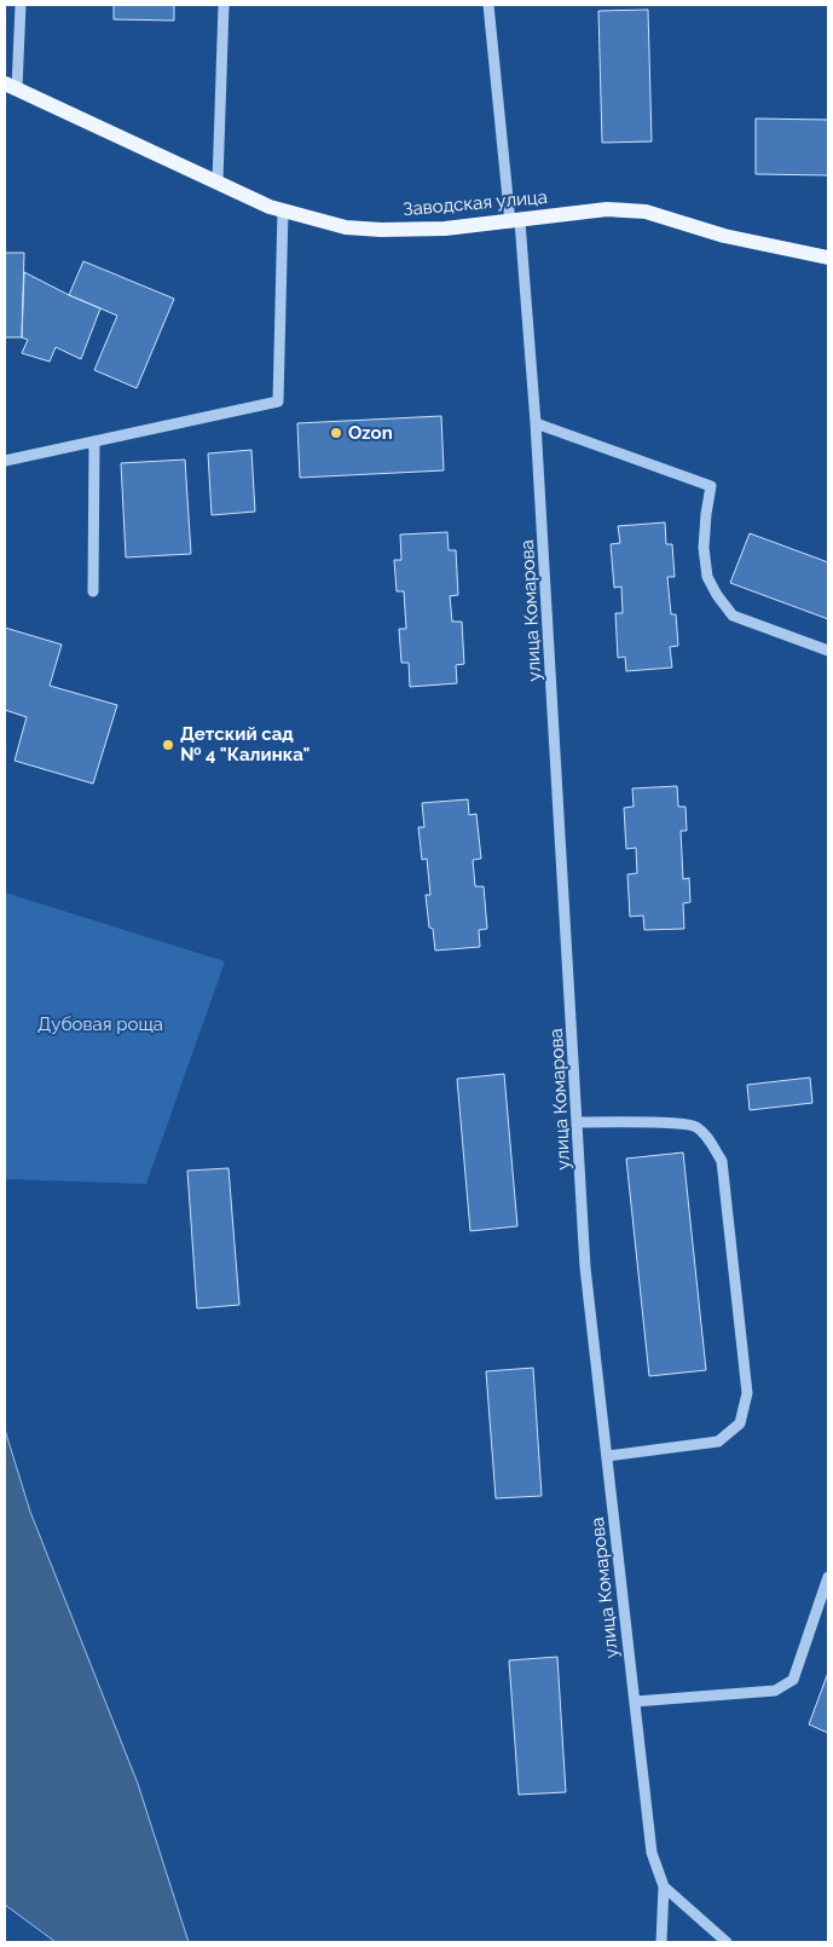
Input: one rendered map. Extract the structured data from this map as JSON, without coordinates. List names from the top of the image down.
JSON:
{
  "streets": {
    "main road": ["Заводская улица"],
    "street": ["улица Комарова"]
  },
  "crossings": [
    ["Заводская улица", "улица Комарова"]
  ],
  "parks": ["Дубовая роща"],
  "places": ["Ozon", "Детский сад № 4 \"Калинка\""]
}
